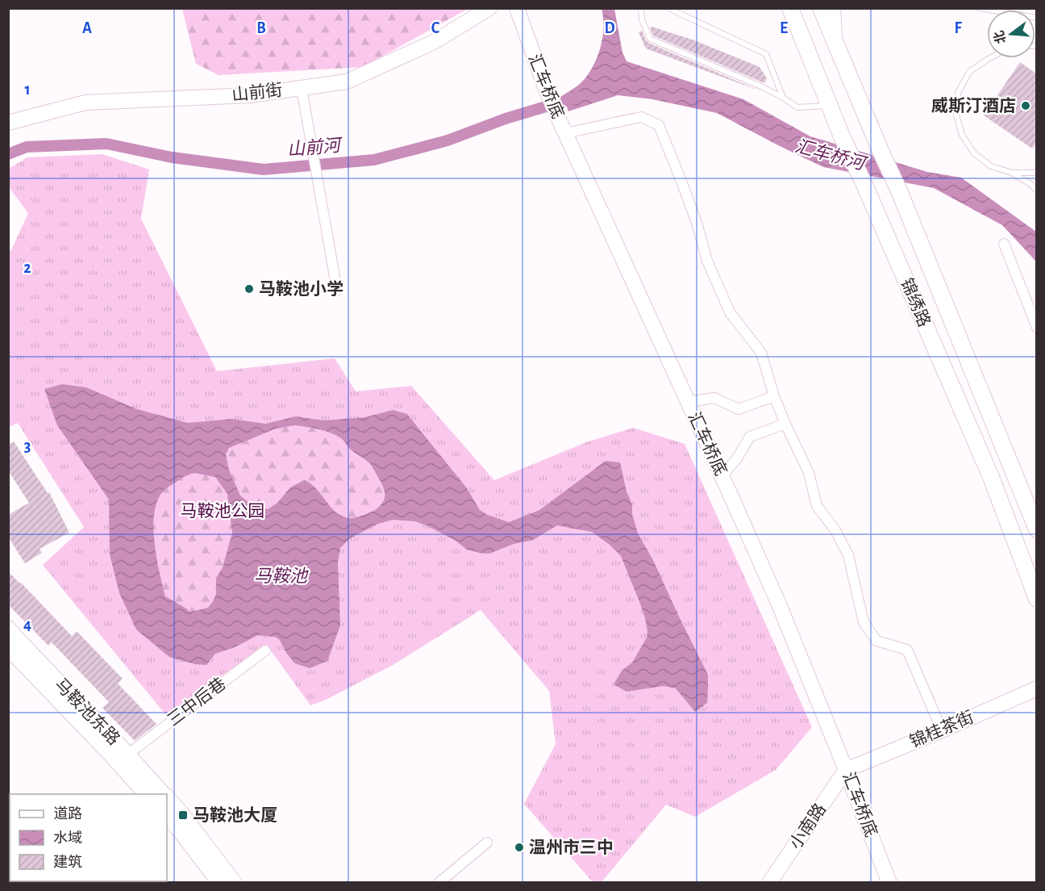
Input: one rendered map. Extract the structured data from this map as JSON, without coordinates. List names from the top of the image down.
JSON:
{
  "streets": {
    "main road": ["锦绣路"],
    "street": [
      "汇车桥底",
      "山前街",
      "三中后巷",
      "马鞍池东路",
      "锦桂茶街",
      "小南路"
    ]
  },
  "crossings": [
    ["汇车桥底", "锦桂茶街"],
    ["汇车桥底", "小南路"],
    ["三中后巷", "马鞍池东路"],
    ["锦桂茶街", "小南路"]
  ],
  "water": ["山前河", "汇车桥河", "马鞍池"],
  "parks": ["马鞍池公园"],
  "places": {
    "other": ["威斯汀酒店", "马鞍池小学", "温州市三中"],
    "transit": ["马鞍池大厦"]
  },
  "legend": ["道路", "水域", "建筑"],
  "north": "left",
  "grid": {
    "columns": [
      "A",
      "B",
      "C",
      "D",
      "E",
      "F"
    ],
    "rows": [
      "1",
      "2",
      "3",
      "4"
    ]
  }
}
